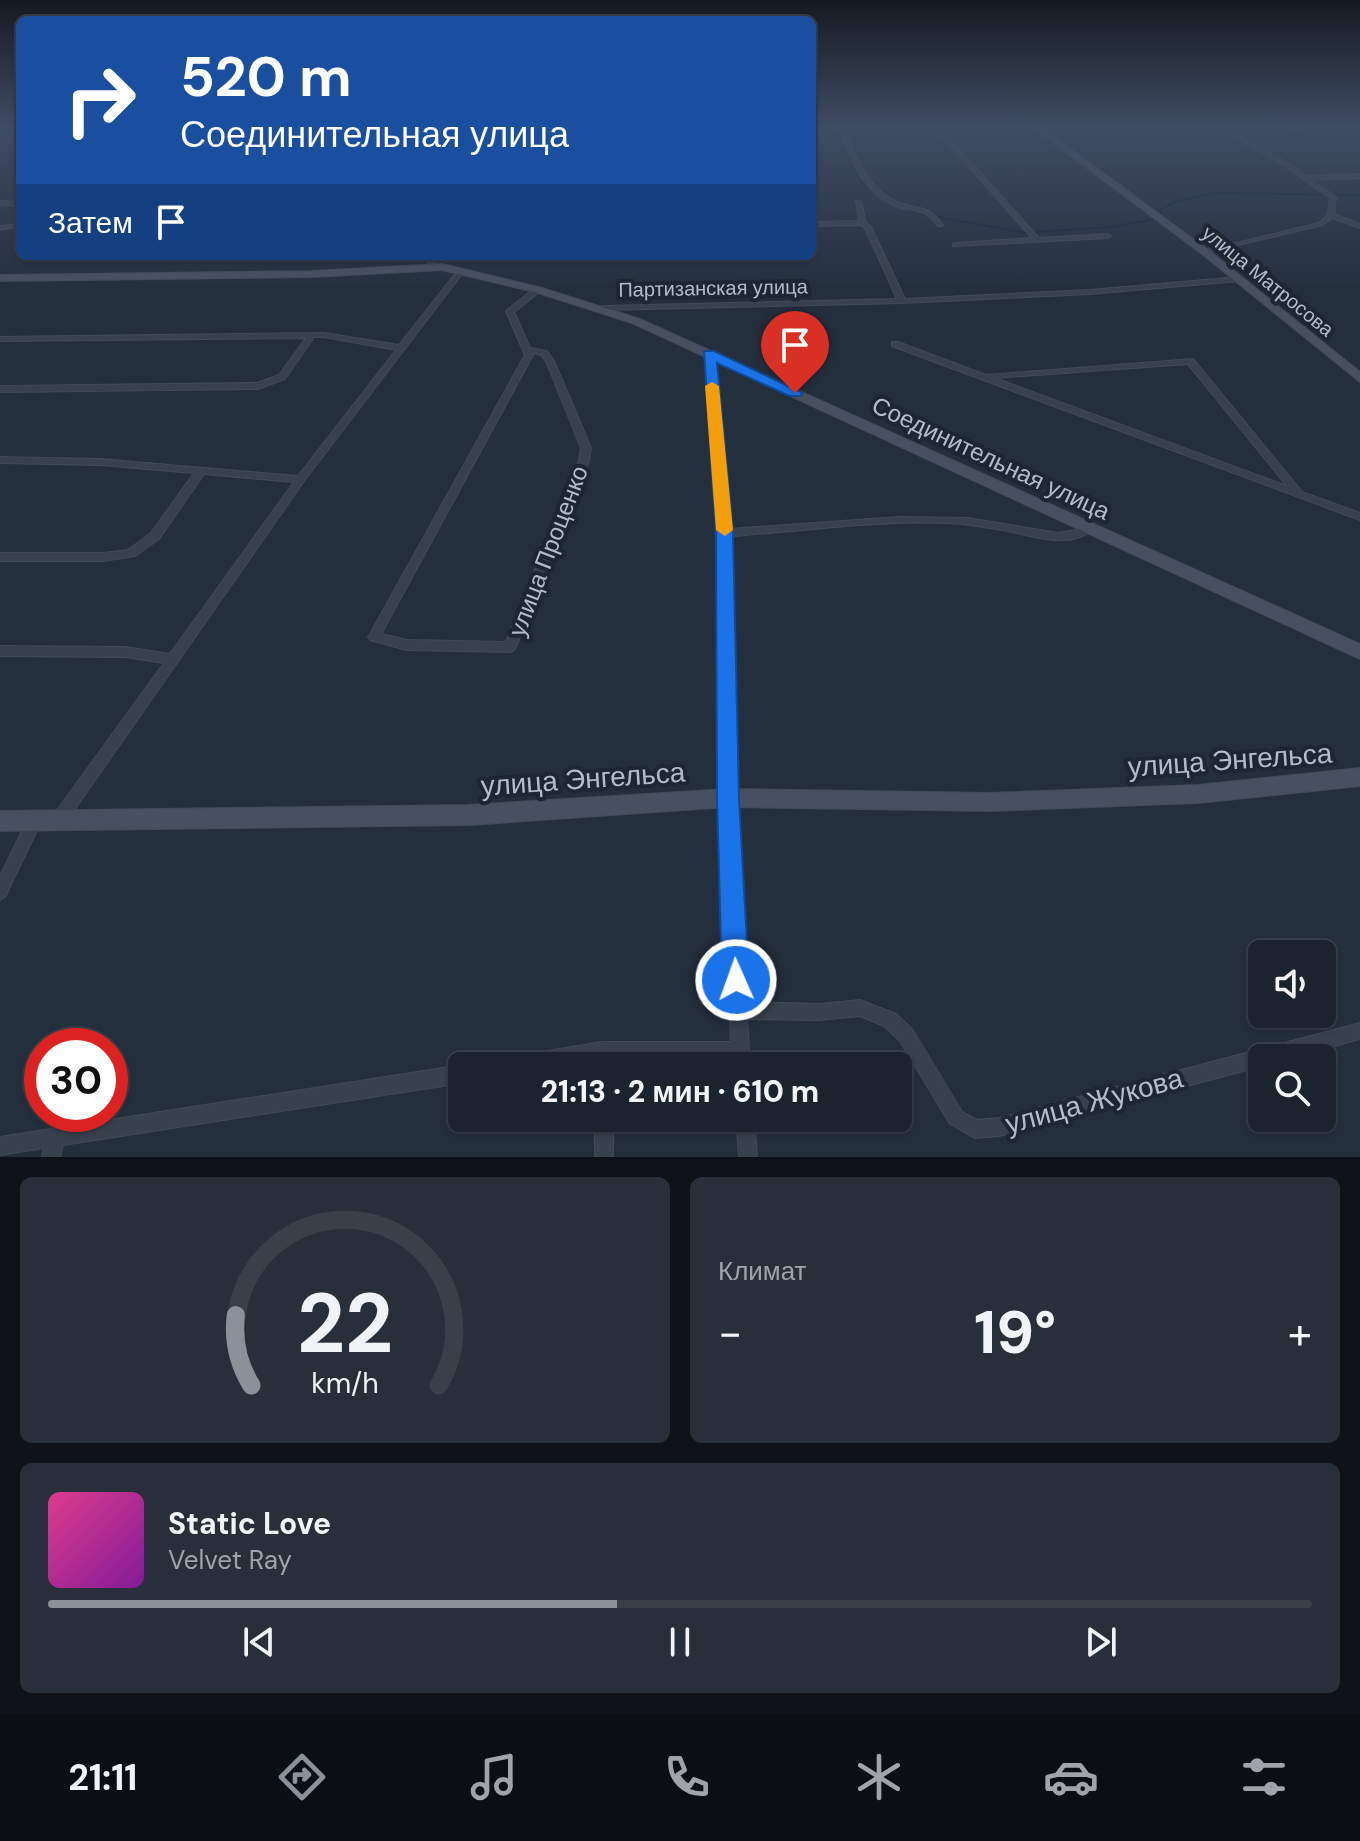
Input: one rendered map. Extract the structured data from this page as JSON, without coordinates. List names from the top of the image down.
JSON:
{
  "streets": {
    "street": [
      "улица Матросова",
      "Партизанская улица",
      "Соединительная улица",
      "улица Проценко",
      "улица Энгельса",
      "улица Жукова"
    ]
  },
  "crossings": [
    ["улица Матросова", "Партизанская улица"],
    ["Партизанская улица", "Соединительная улица"],
    ["Партизанская улица", "улица Проценко"]
  ],
  "page": {
    "turn": ["520 m", "Соединительная улица"],
    "then": "Затем",
    "limit": "30",
    "trip": "21:13 · 2 мин · 610 m",
    "tile": "Климат",
    "heat": ["−", "19°", "+"],
    "song": ["Static Love", "Velvet Ray"],
    "tabs": "21:11",
    "gauge": ["22", "km/h"]
  }
}
